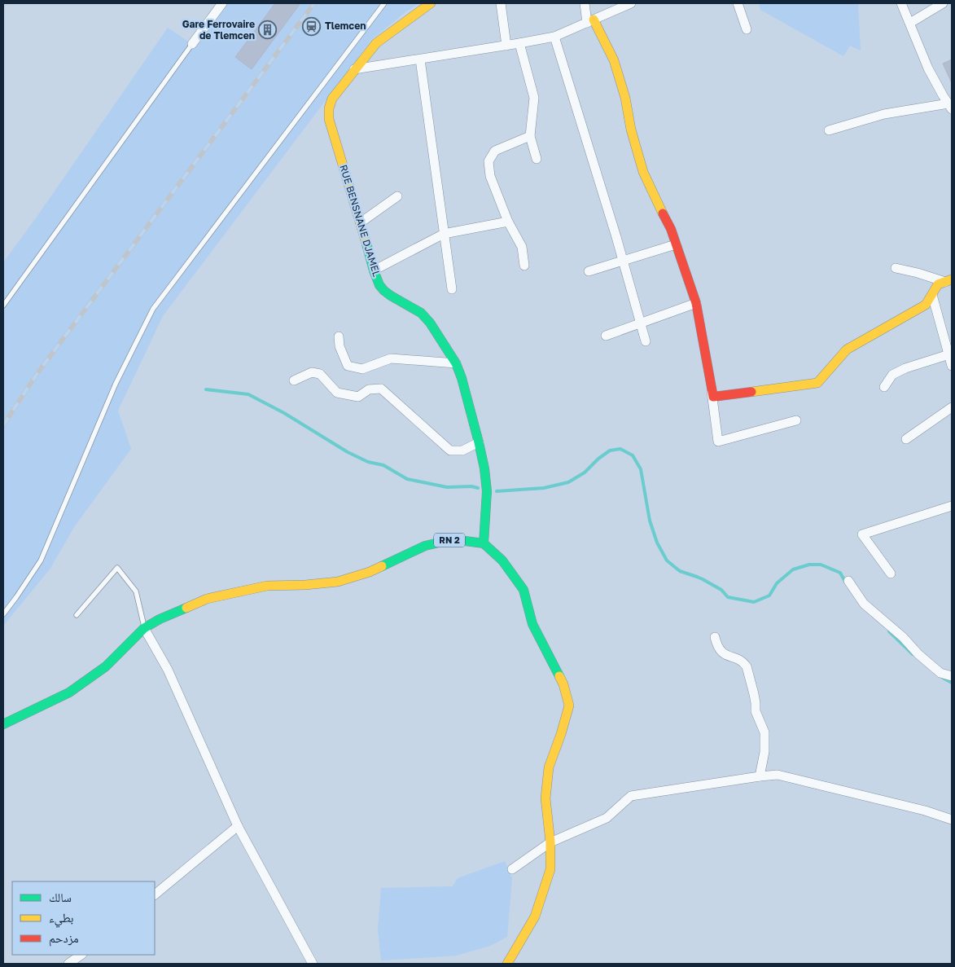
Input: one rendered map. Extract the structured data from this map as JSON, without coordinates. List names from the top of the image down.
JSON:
{
  "streets": {
    "main road": ["RUE BENSNANE DJAMEL", "RN 2"]
  },
  "crossings": [
    ["RUE BENSNANE DJAMEL", "RN 2"]
  ],
  "places": {
    "station": ["Tlemcen"],
    "building": ["Gare Ferrovaire de Tlemcen"]
  },
  "legend": ["سالك", "بطيء", "مزدحم"]
}
